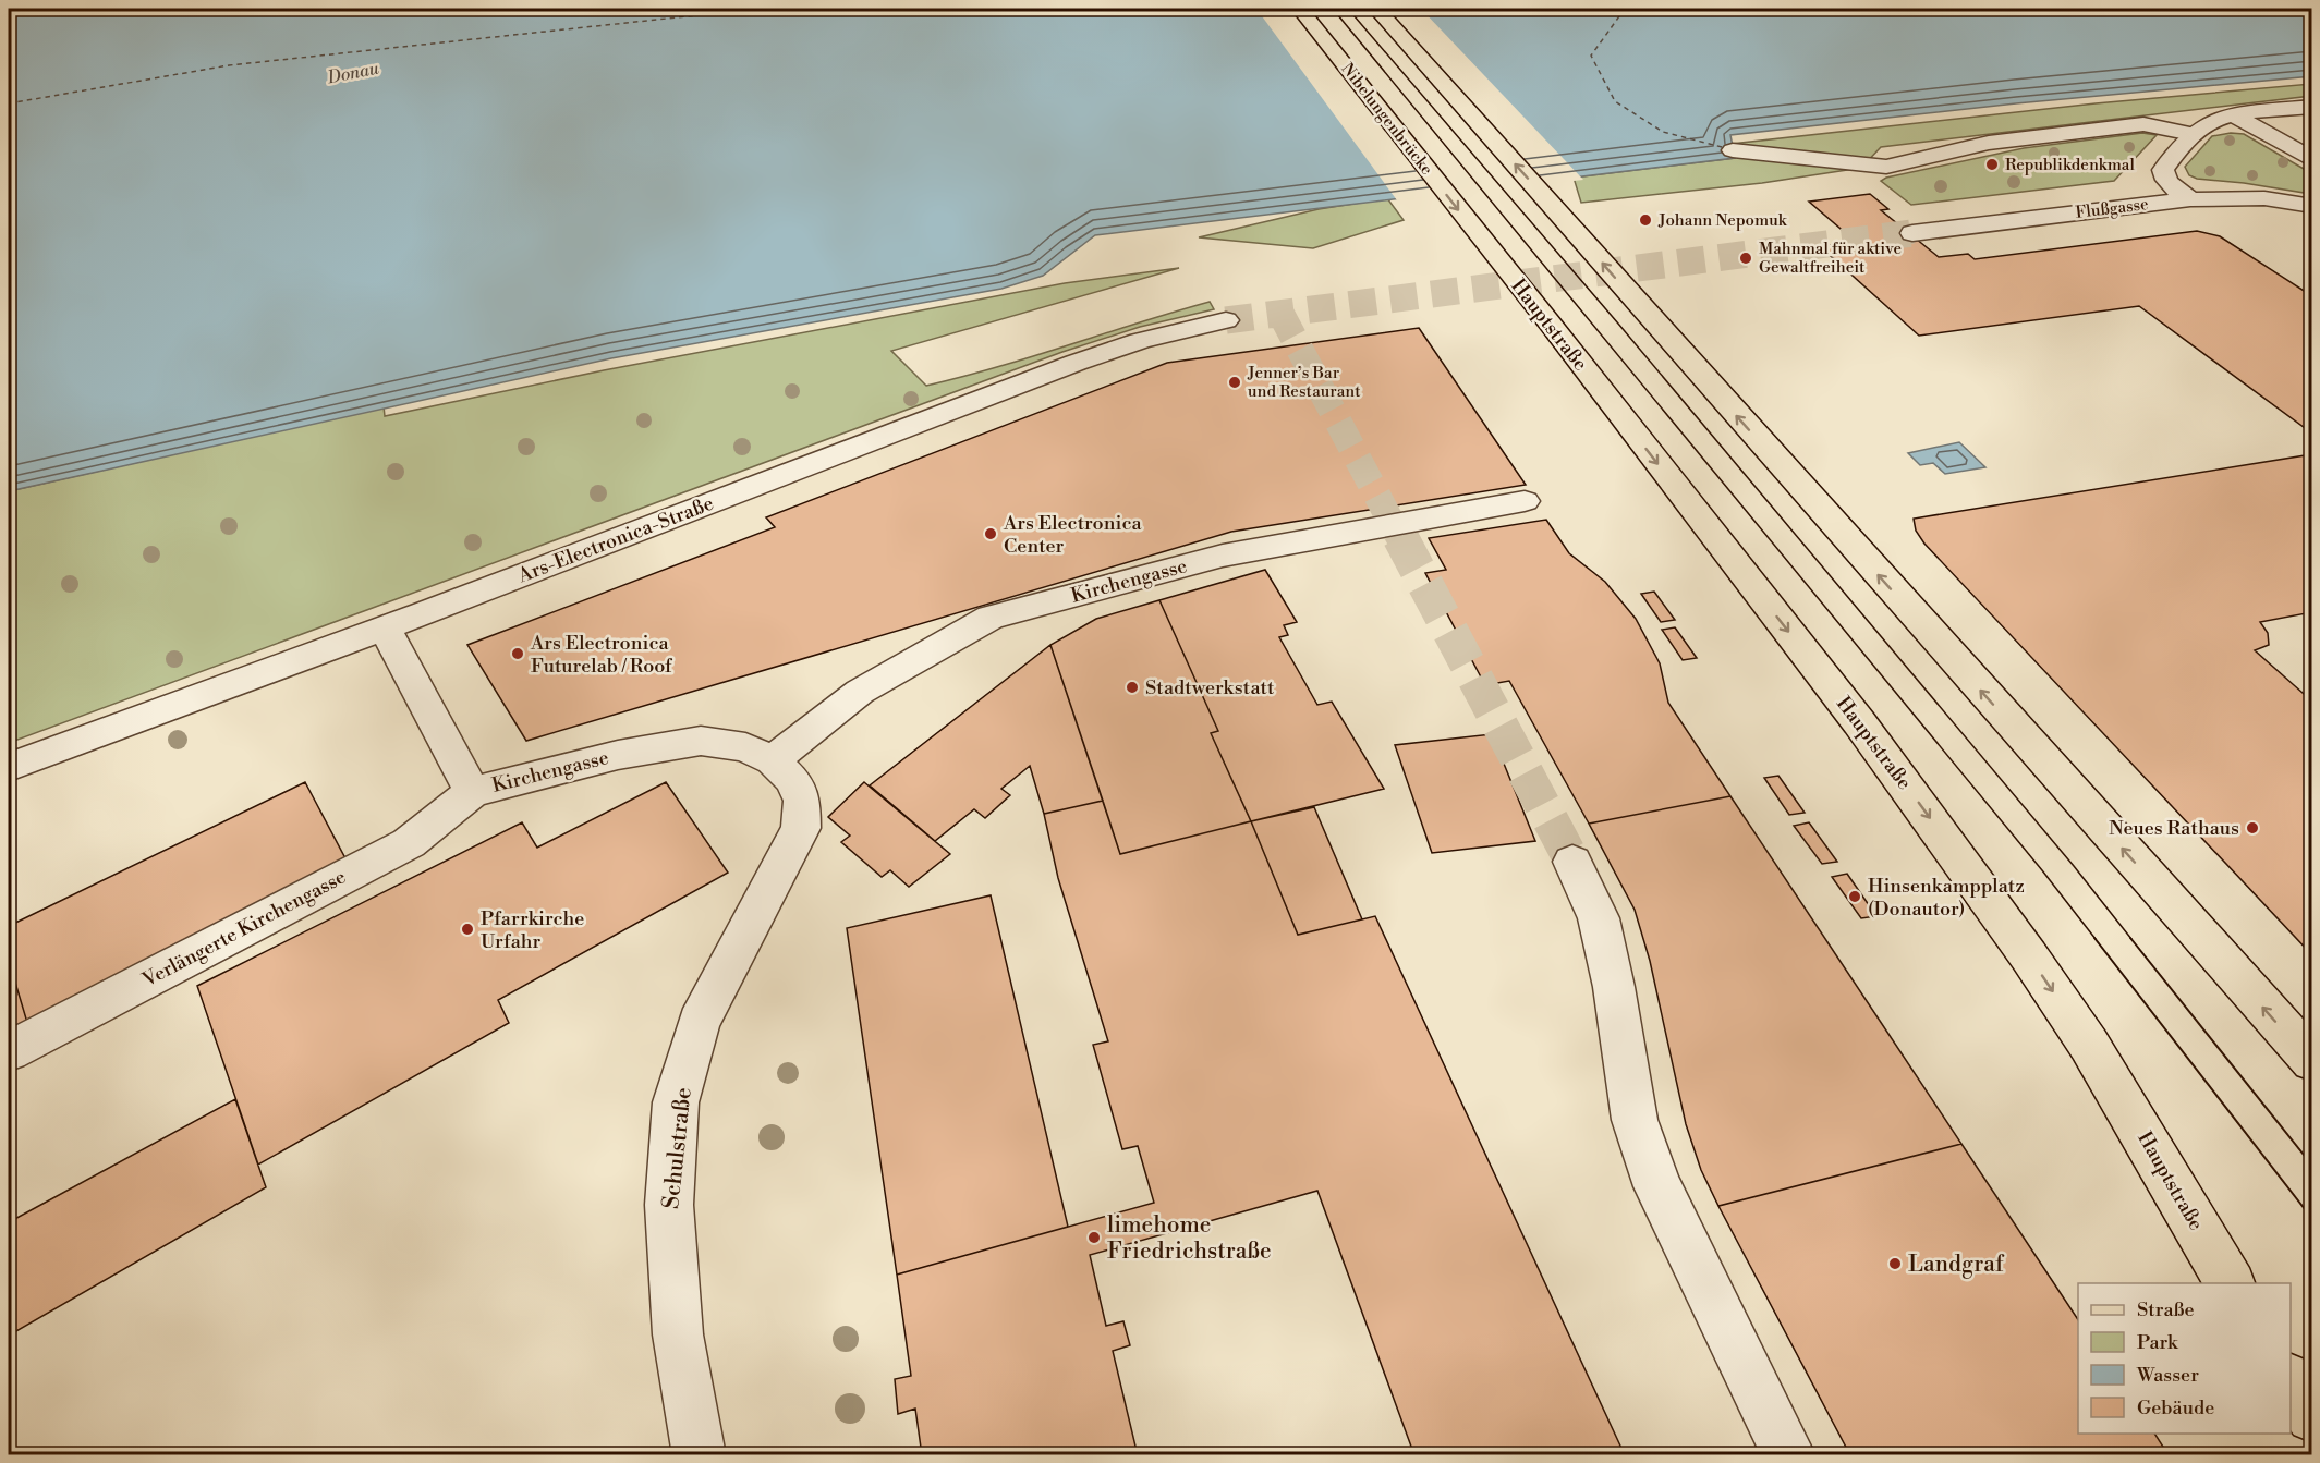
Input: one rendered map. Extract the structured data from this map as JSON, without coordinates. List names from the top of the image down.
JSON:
{
  "streets": {
    "main road": ["Nibelungenbrücke", "Hauptstraße"],
    "street": [
      "Flußgasse",
      "Ars-Electronica-Straße",
      "Kirchengasse",
      "Verlängerte Kirchengasse",
      "Schulstraße"
    ]
  },
  "crossings": [
    ["Nibelungenbrücke", "Hauptstraße"],
    ["Ars-Electronica-Straße", "Kirchengasse"],
    ["Kirchengasse", "Verlängerte Kirchengasse"],
    ["Kirchengasse", "Schulstraße"]
  ],
  "water": ["Donau"],
  "places": [
    "Republikdenkmal",
    "Johann Nepomuk",
    "Mahnmal für aktive Gewaltfreiheit",
    "Jenner’s Bar und Restaurant",
    "Ars Electronica Center",
    "Ars Electronica Futurelab / Roof",
    "Stadtwerkstatt",
    "Neues Rathaus",
    "Hinsenkampplatz (Donautor)",
    "Pfarrkirche Urfahr",
    "limehome Friedrichstraße",
    "Landgraf"
  ],
  "legend": [
    "Straße",
    "Park",
    "Wasser",
    "Gebäude"
  ]
}
